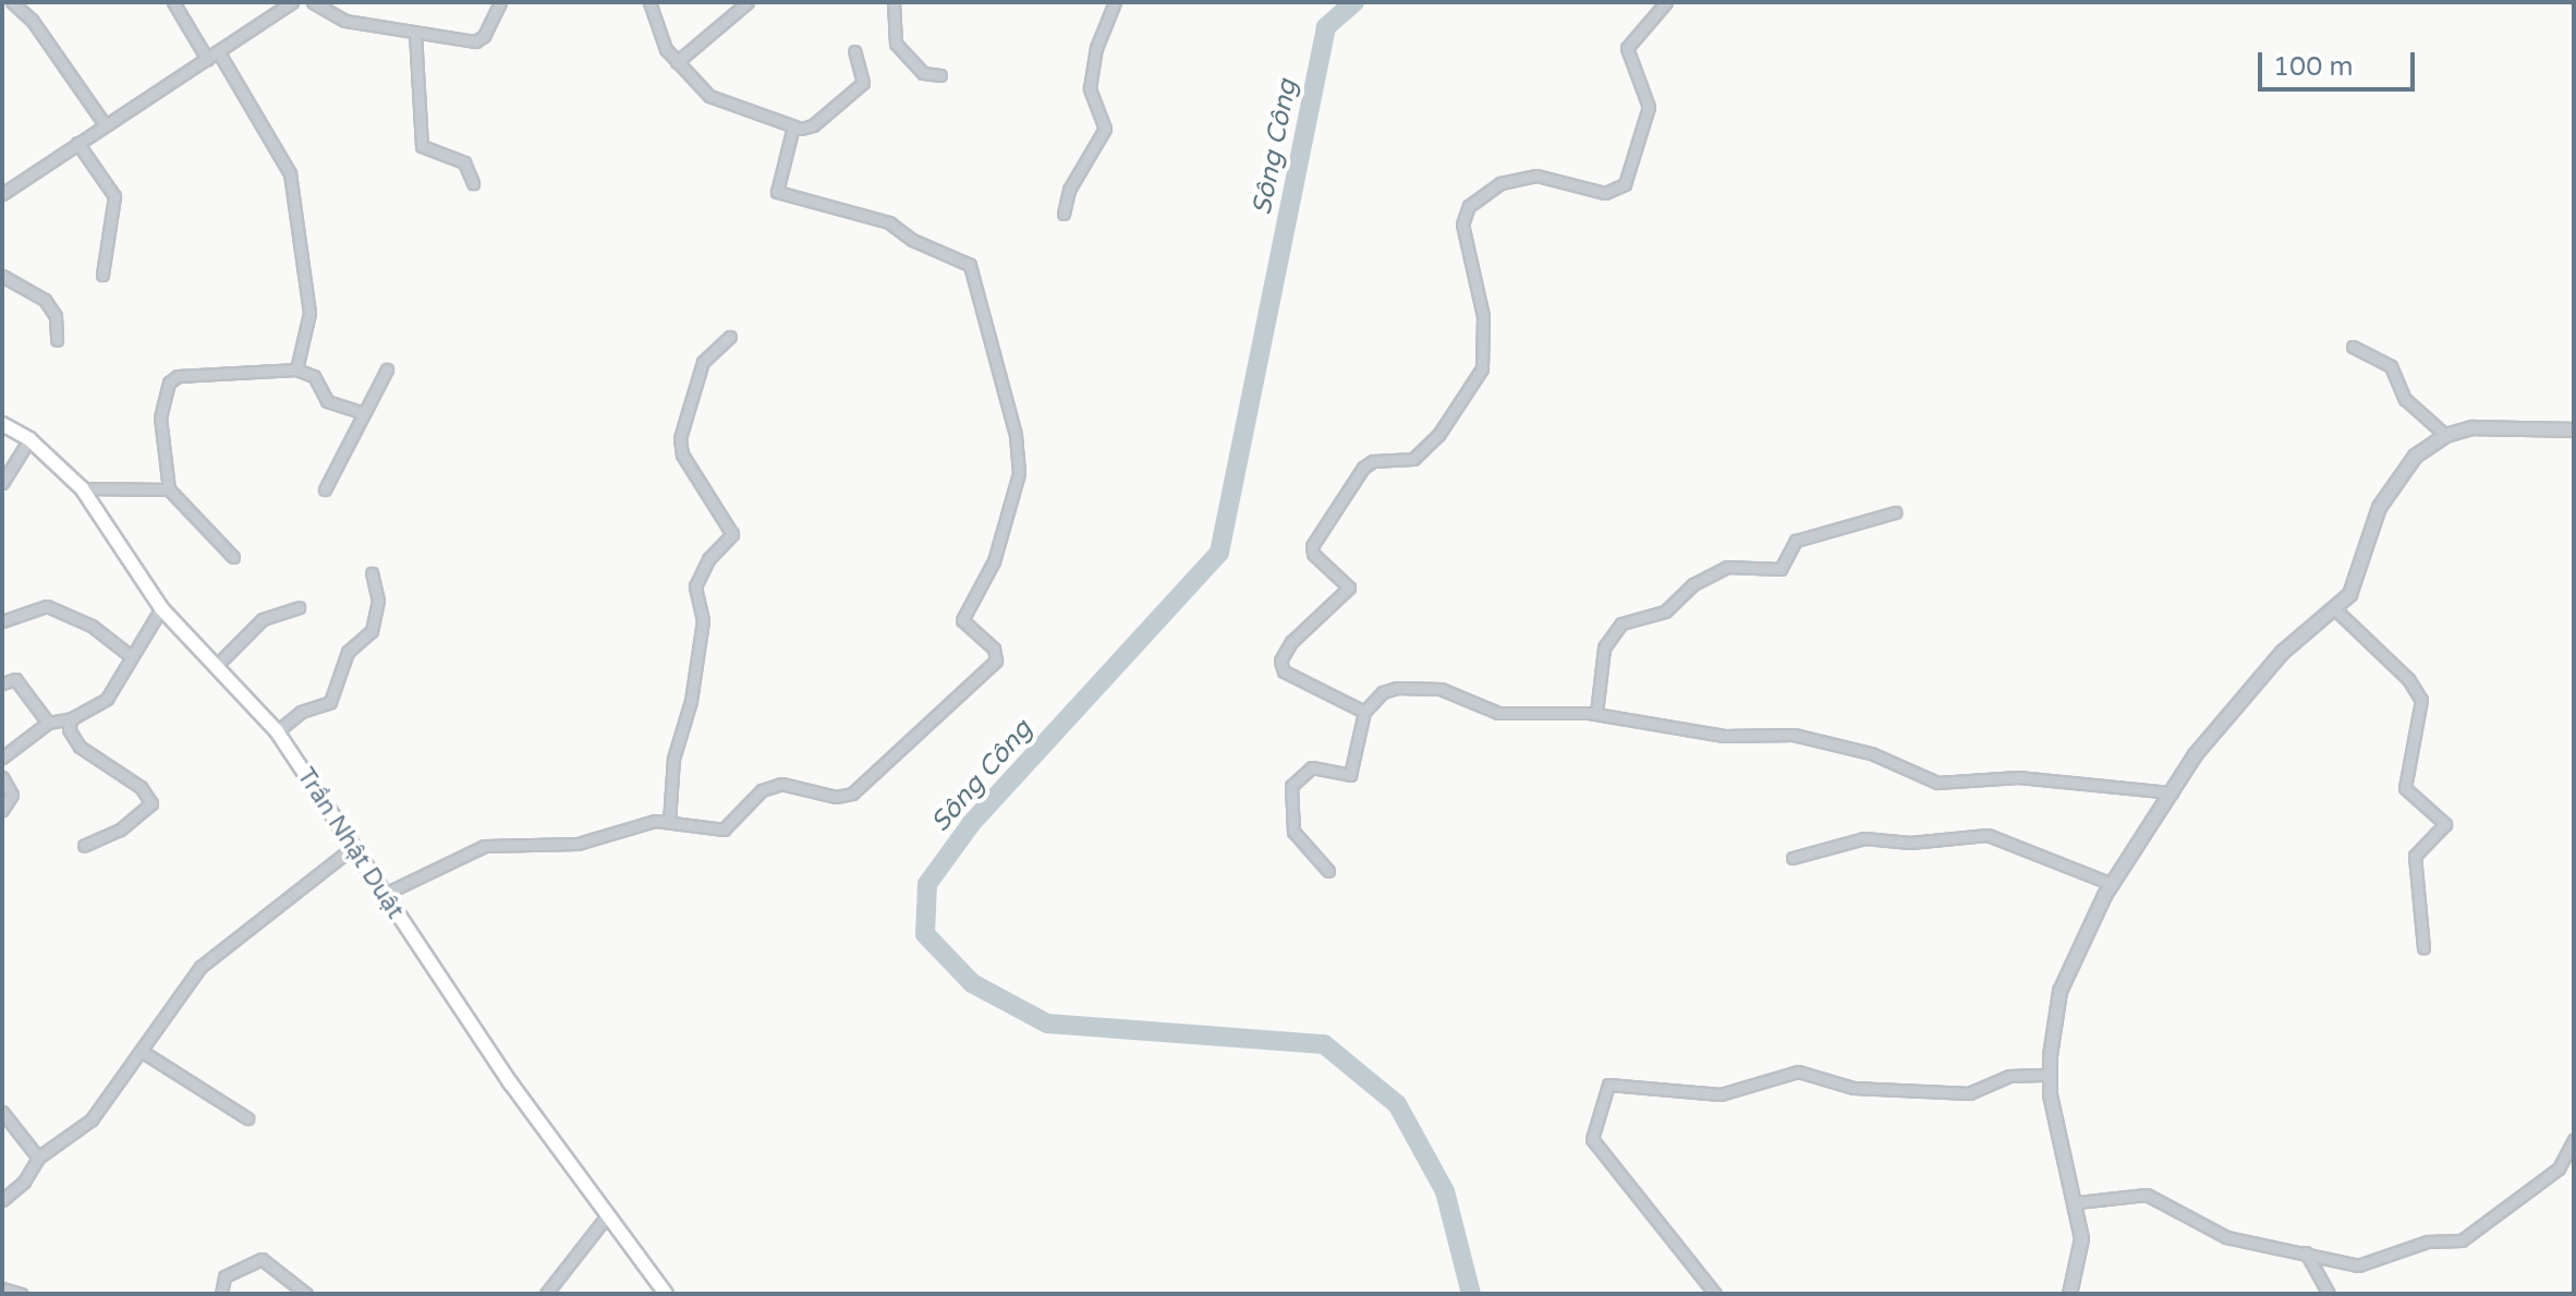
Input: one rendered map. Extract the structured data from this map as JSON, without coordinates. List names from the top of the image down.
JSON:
{
  "streets": {
    "main road": ["Trần Nhật Duật"]
  },
  "water": ["Sông Công"],
  "scale_bar": "100 m"
}
